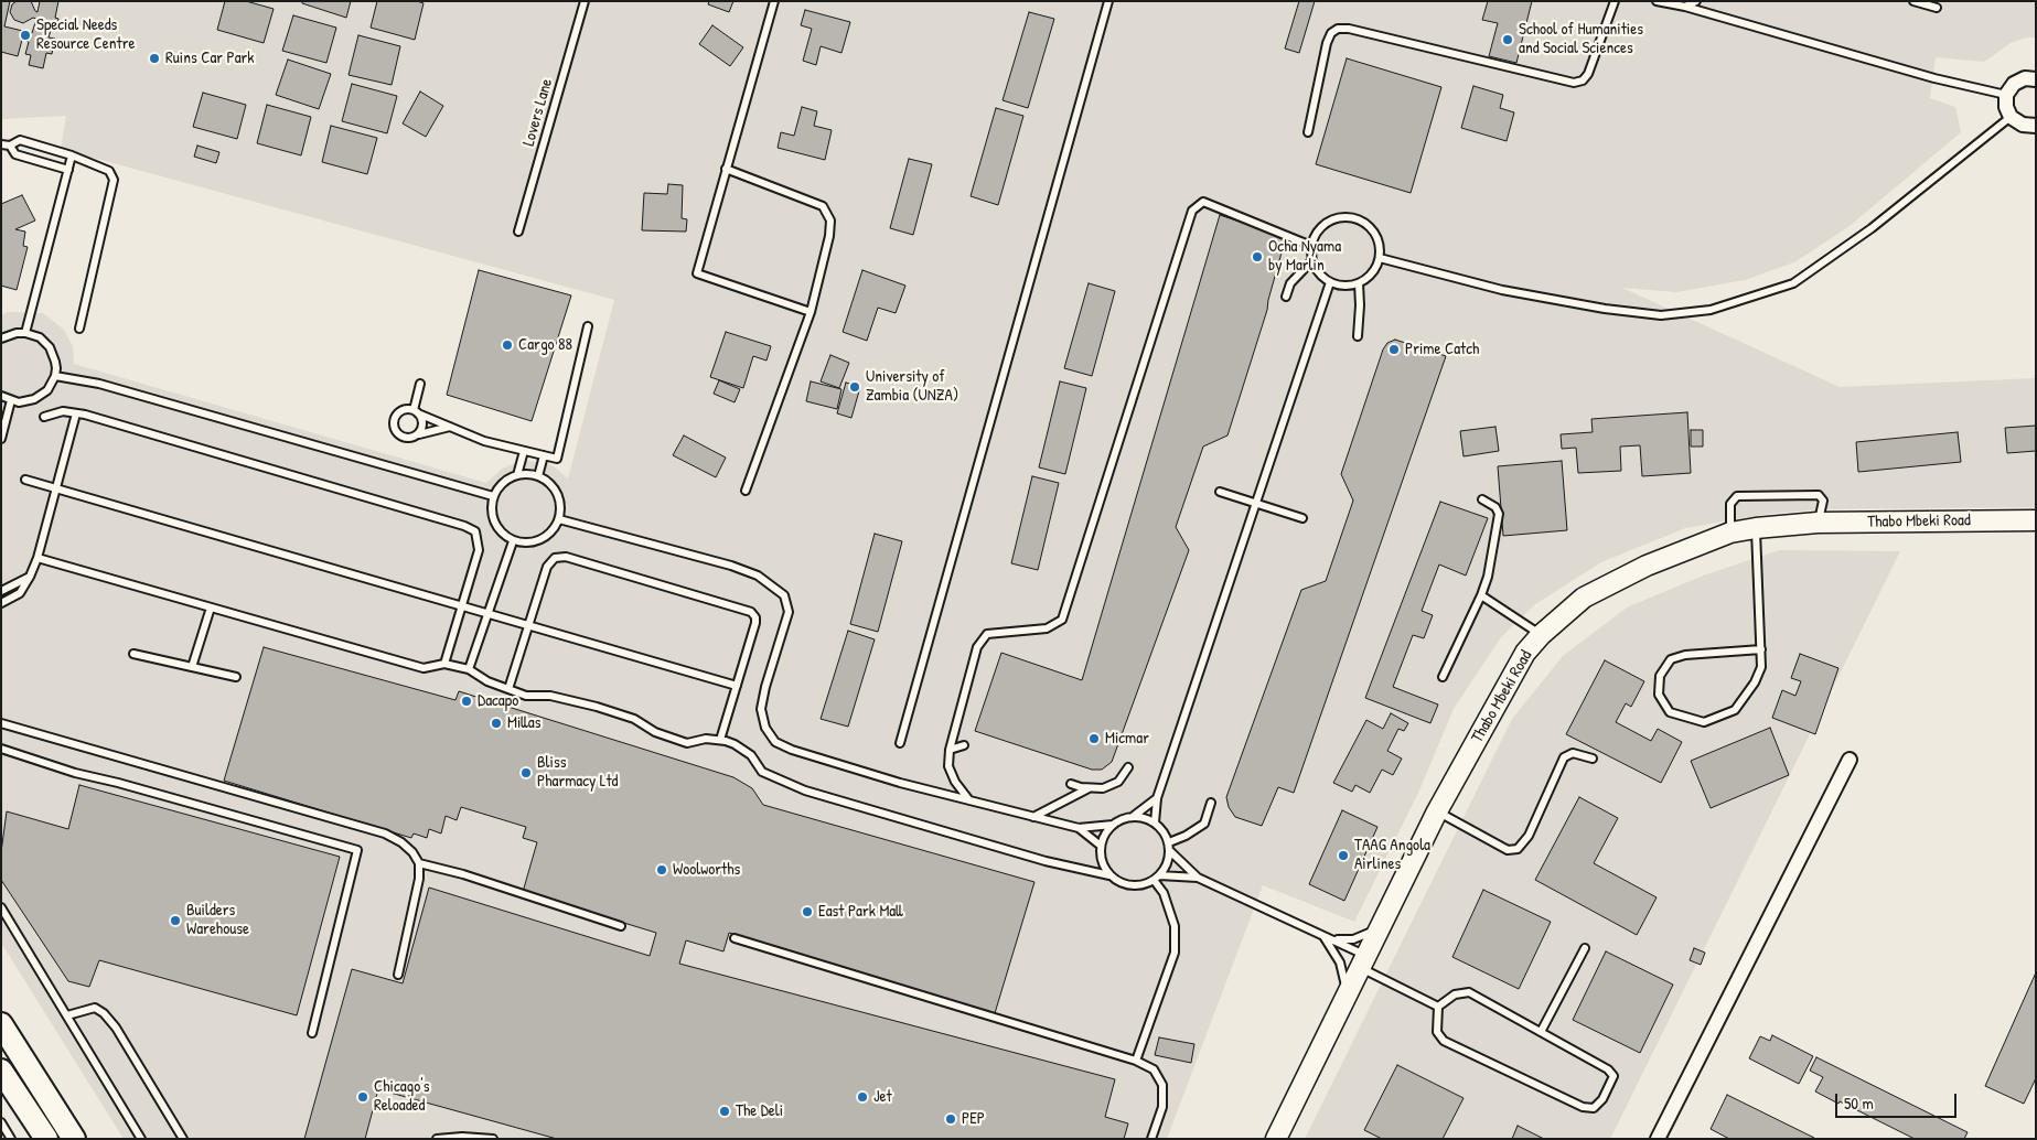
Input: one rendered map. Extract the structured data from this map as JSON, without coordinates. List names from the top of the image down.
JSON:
{
  "streets": {
    "main road": ["Thabo Mbeki Road"],
    "lane": ["Lovers Lane"]
  },
  "places": [
    "Special Needs Resource Centre",
    "School of Humanities and Social Sciences",
    "Ruins Car Park",
    "Ocha Nyama by Marlin",
    "Cargo 88",
    "Prime Catch",
    "University of Zambia (UNZA)",
    "Dacapo",
    "Millas",
    "Micmar",
    "Bliss Pharmacy Ltd",
    "TAAG Angola Airlines",
    "Woolworths",
    "East Park Mall",
    "Builders Warehouse",
    "Chicago's Reloaded",
    "Jet",
    "The Deli",
    "PEP"
  ],
  "scale_bar": "50 m"
}
